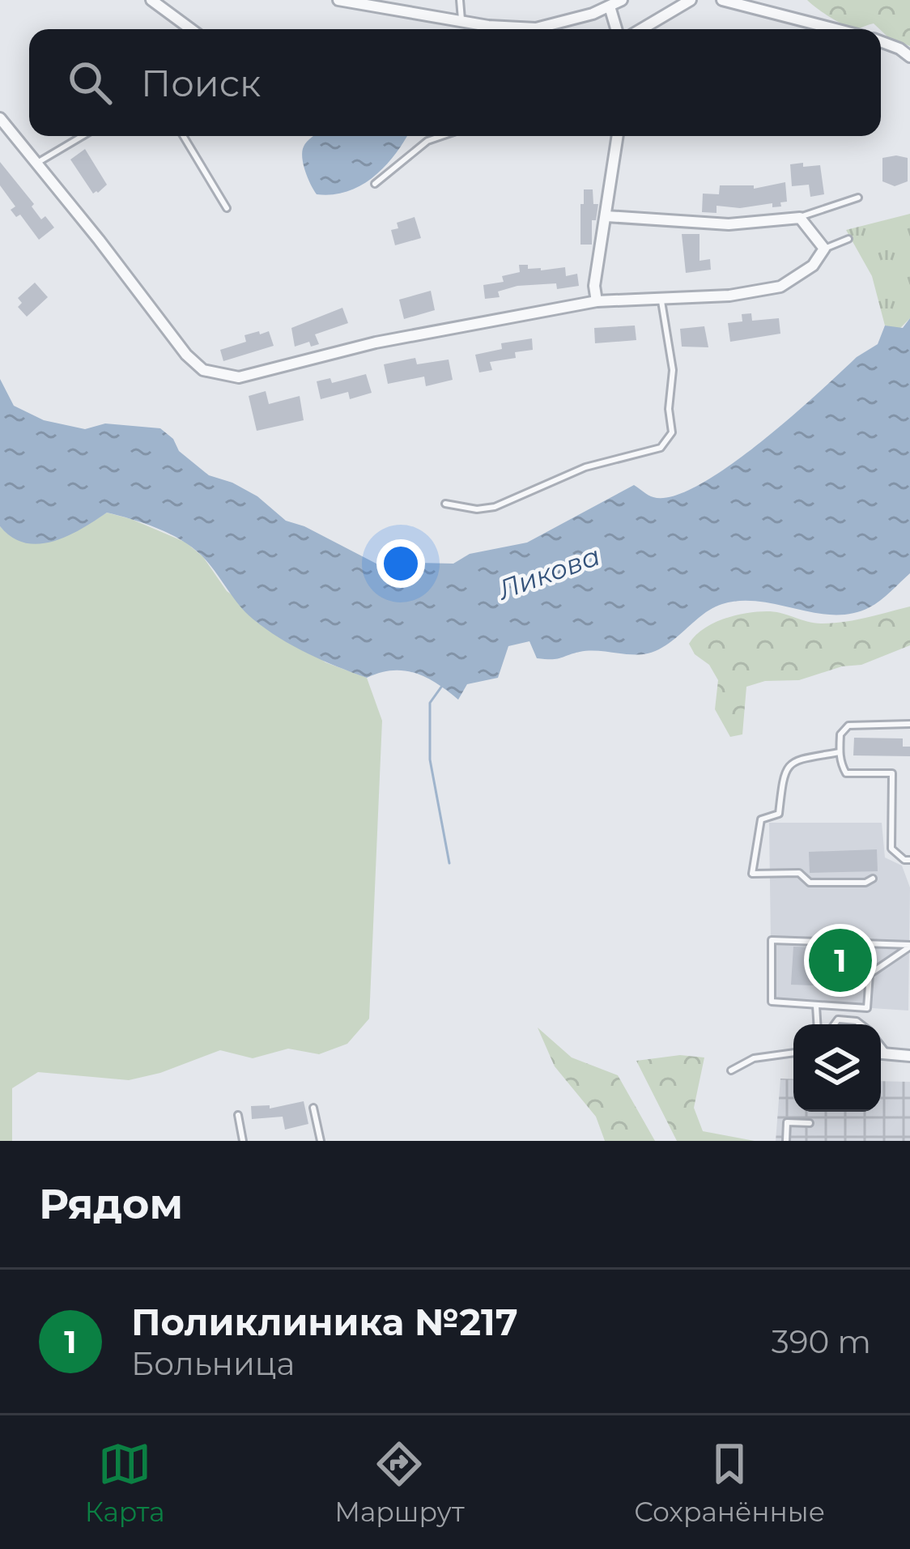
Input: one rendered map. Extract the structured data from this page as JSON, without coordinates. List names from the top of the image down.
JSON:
{
  "water": ["Ликова"],
  "page": {
    "search": "Поиск",
    "pins": "1",
    "heading": "Рядом",
    "list": [
      {
        "mark": "1",
        "name": "Поликлиника №217",
        "note": "Больница",
        "value": "390 m"
      }
    ],
    "nav": ["Карта", "Маршрут", "Сохранённые"]
  }
}
